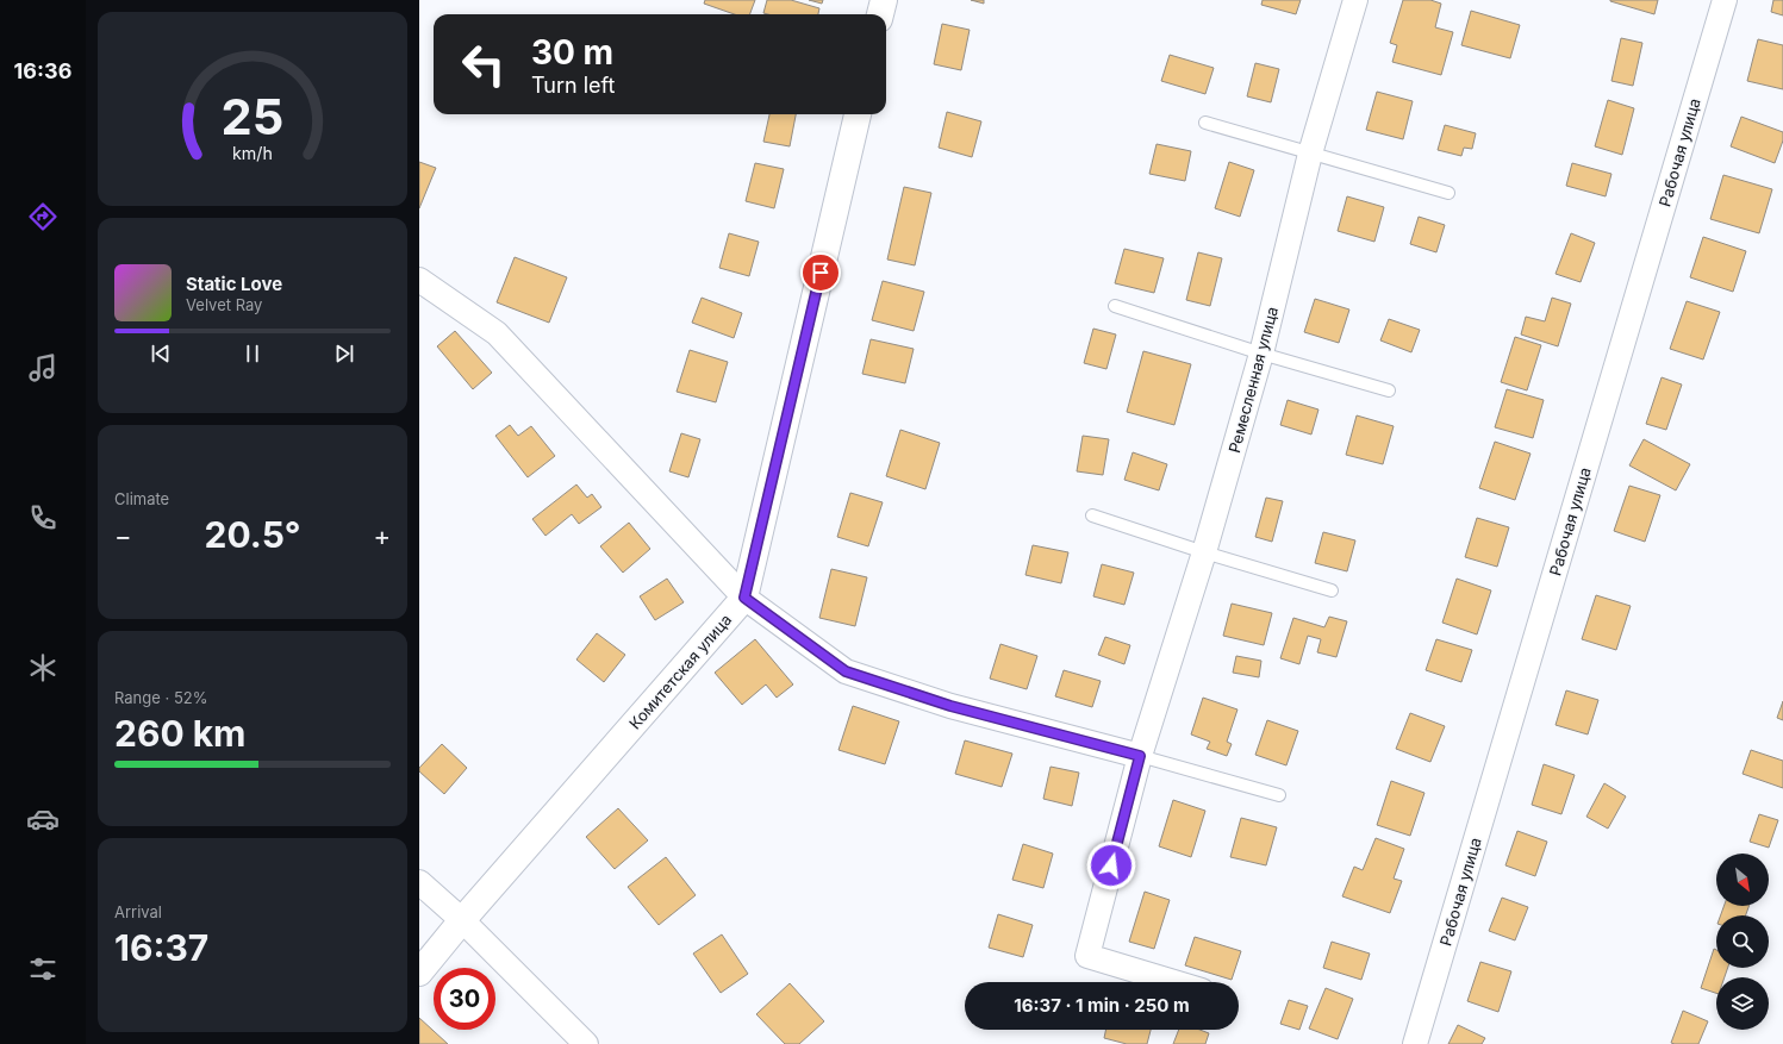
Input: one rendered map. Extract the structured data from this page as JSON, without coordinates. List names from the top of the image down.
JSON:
{
  "streets": {
    "street": ["Рабочая улица", "Ремесленная улица", "Комитетская улица"]
  },
  "north": "bottom right",
  "page": {
    "tabs": "16:36",
    "turn": ["30 m", "Turn left"],
    "song": ["Static Love", "Velvet Ray"],
    "tile": [
      "Climate",
      ["Range · 52%", "260 km"],
      ["Arrival", "16:37"]
    ],
    "heat": ["−", "20.5°", "+"],
    "limit": "30",
    "trip": "16:37 · 1 min · 250 m",
    "gauge": ["25", "km/h"]
  }
}
